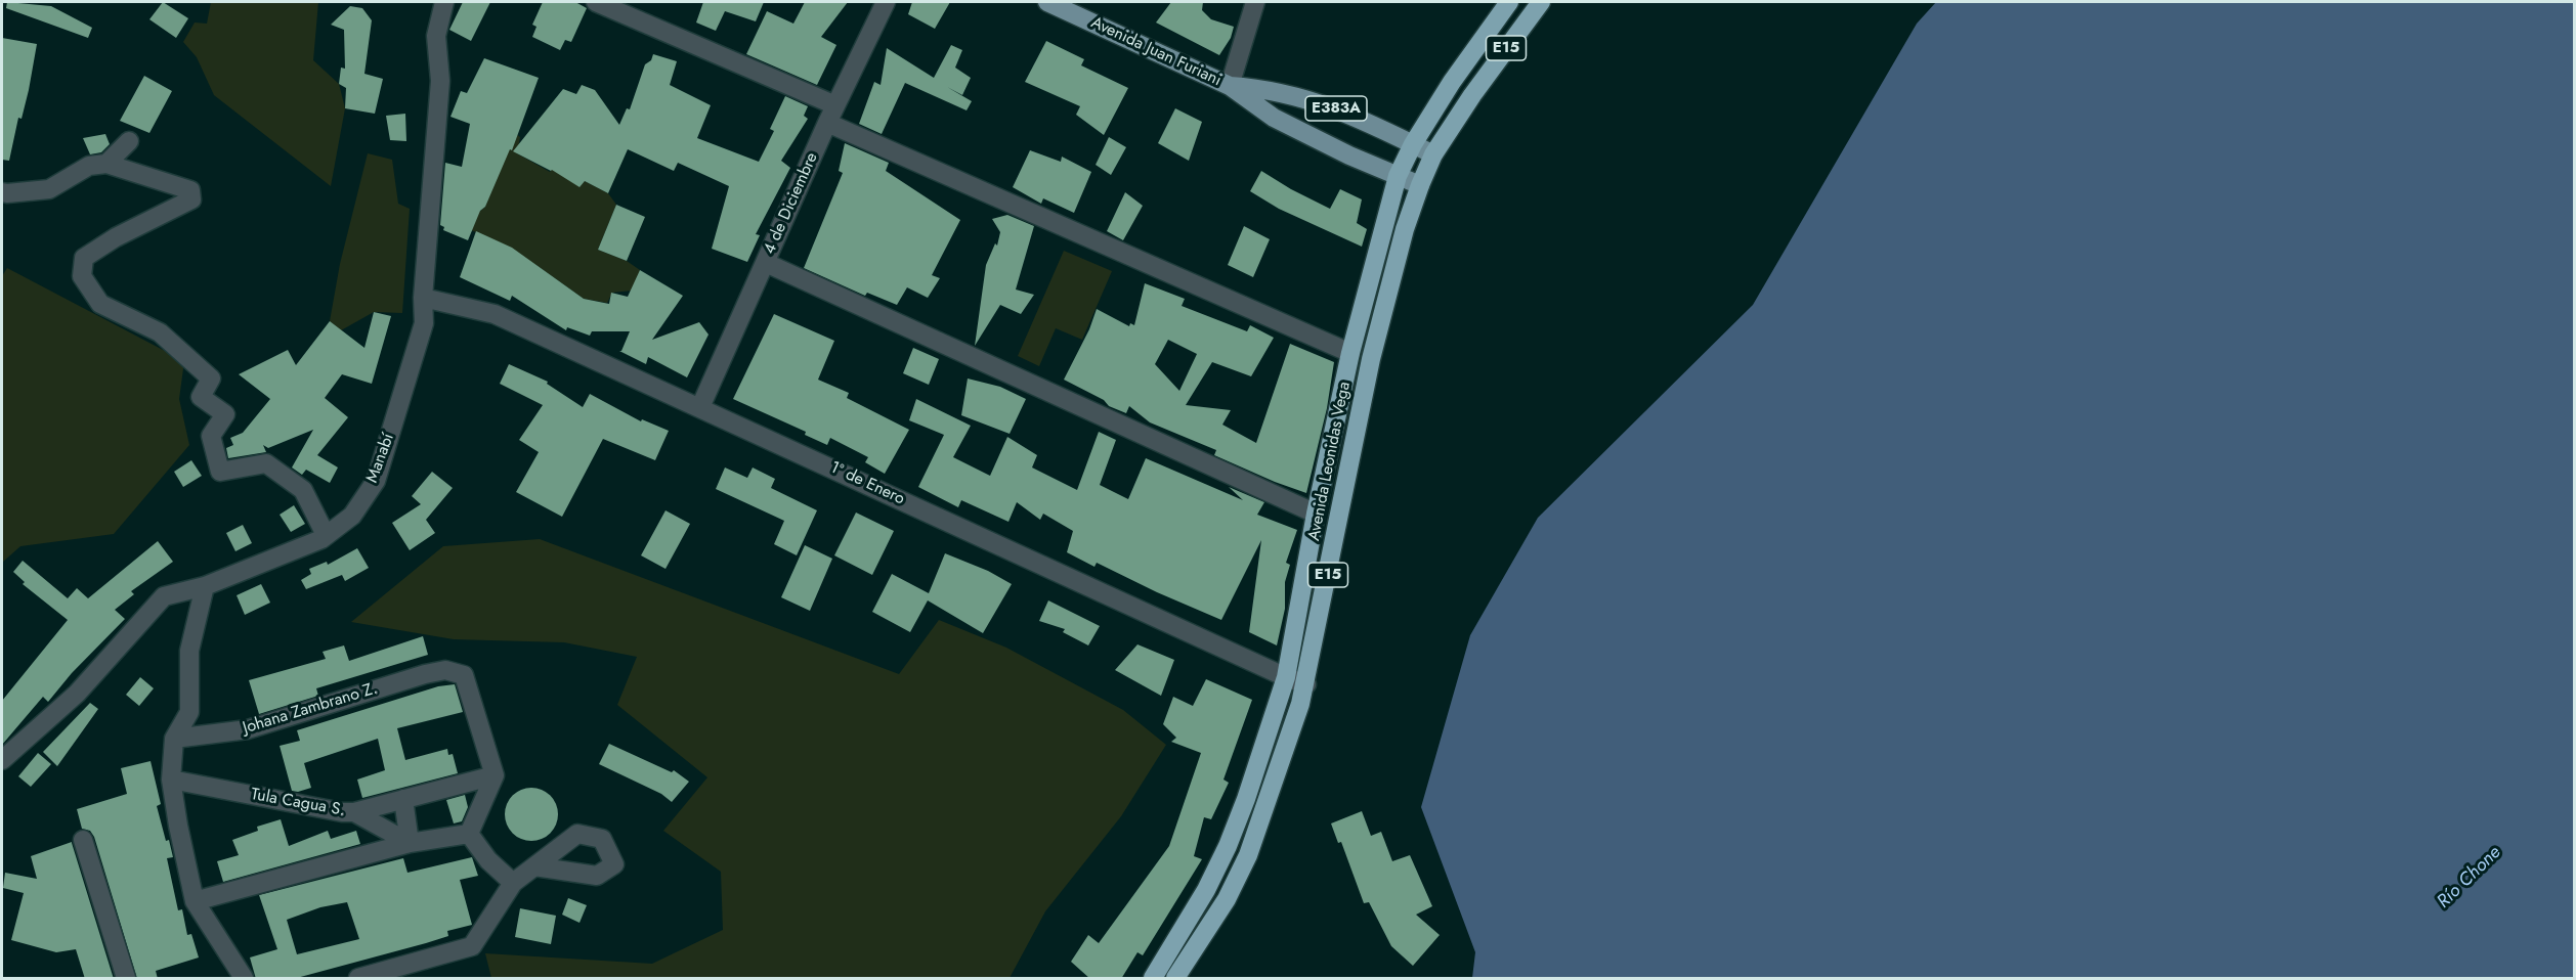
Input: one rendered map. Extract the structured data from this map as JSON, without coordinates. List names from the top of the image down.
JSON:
{
  "streets": {
    "highway": ["E15", "Avenida Leonidas Vega"],
    "main road": ["Avenida Juan Furiani", "E383A"],
    "street": [
      "4 de Diciembre",
      "Manabí",
      "1º de Enero",
      "Johana Zambrano Z.",
      "Tula Cagua S."
    ]
  },
  "crossings": [
    ["Avenida Juan Furiani", "Avenida Leonidas Vega"],
    ["4 de Diciembre", "1º de Enero"],
    ["Manabí", "1º de Enero"],
    ["Avenida Leonidas Vega", "1º de Enero"],
    ["Johana Zambrano Z.", "Tula Cagua S."]
  ],
  "water": ["Río Chone"]
}
